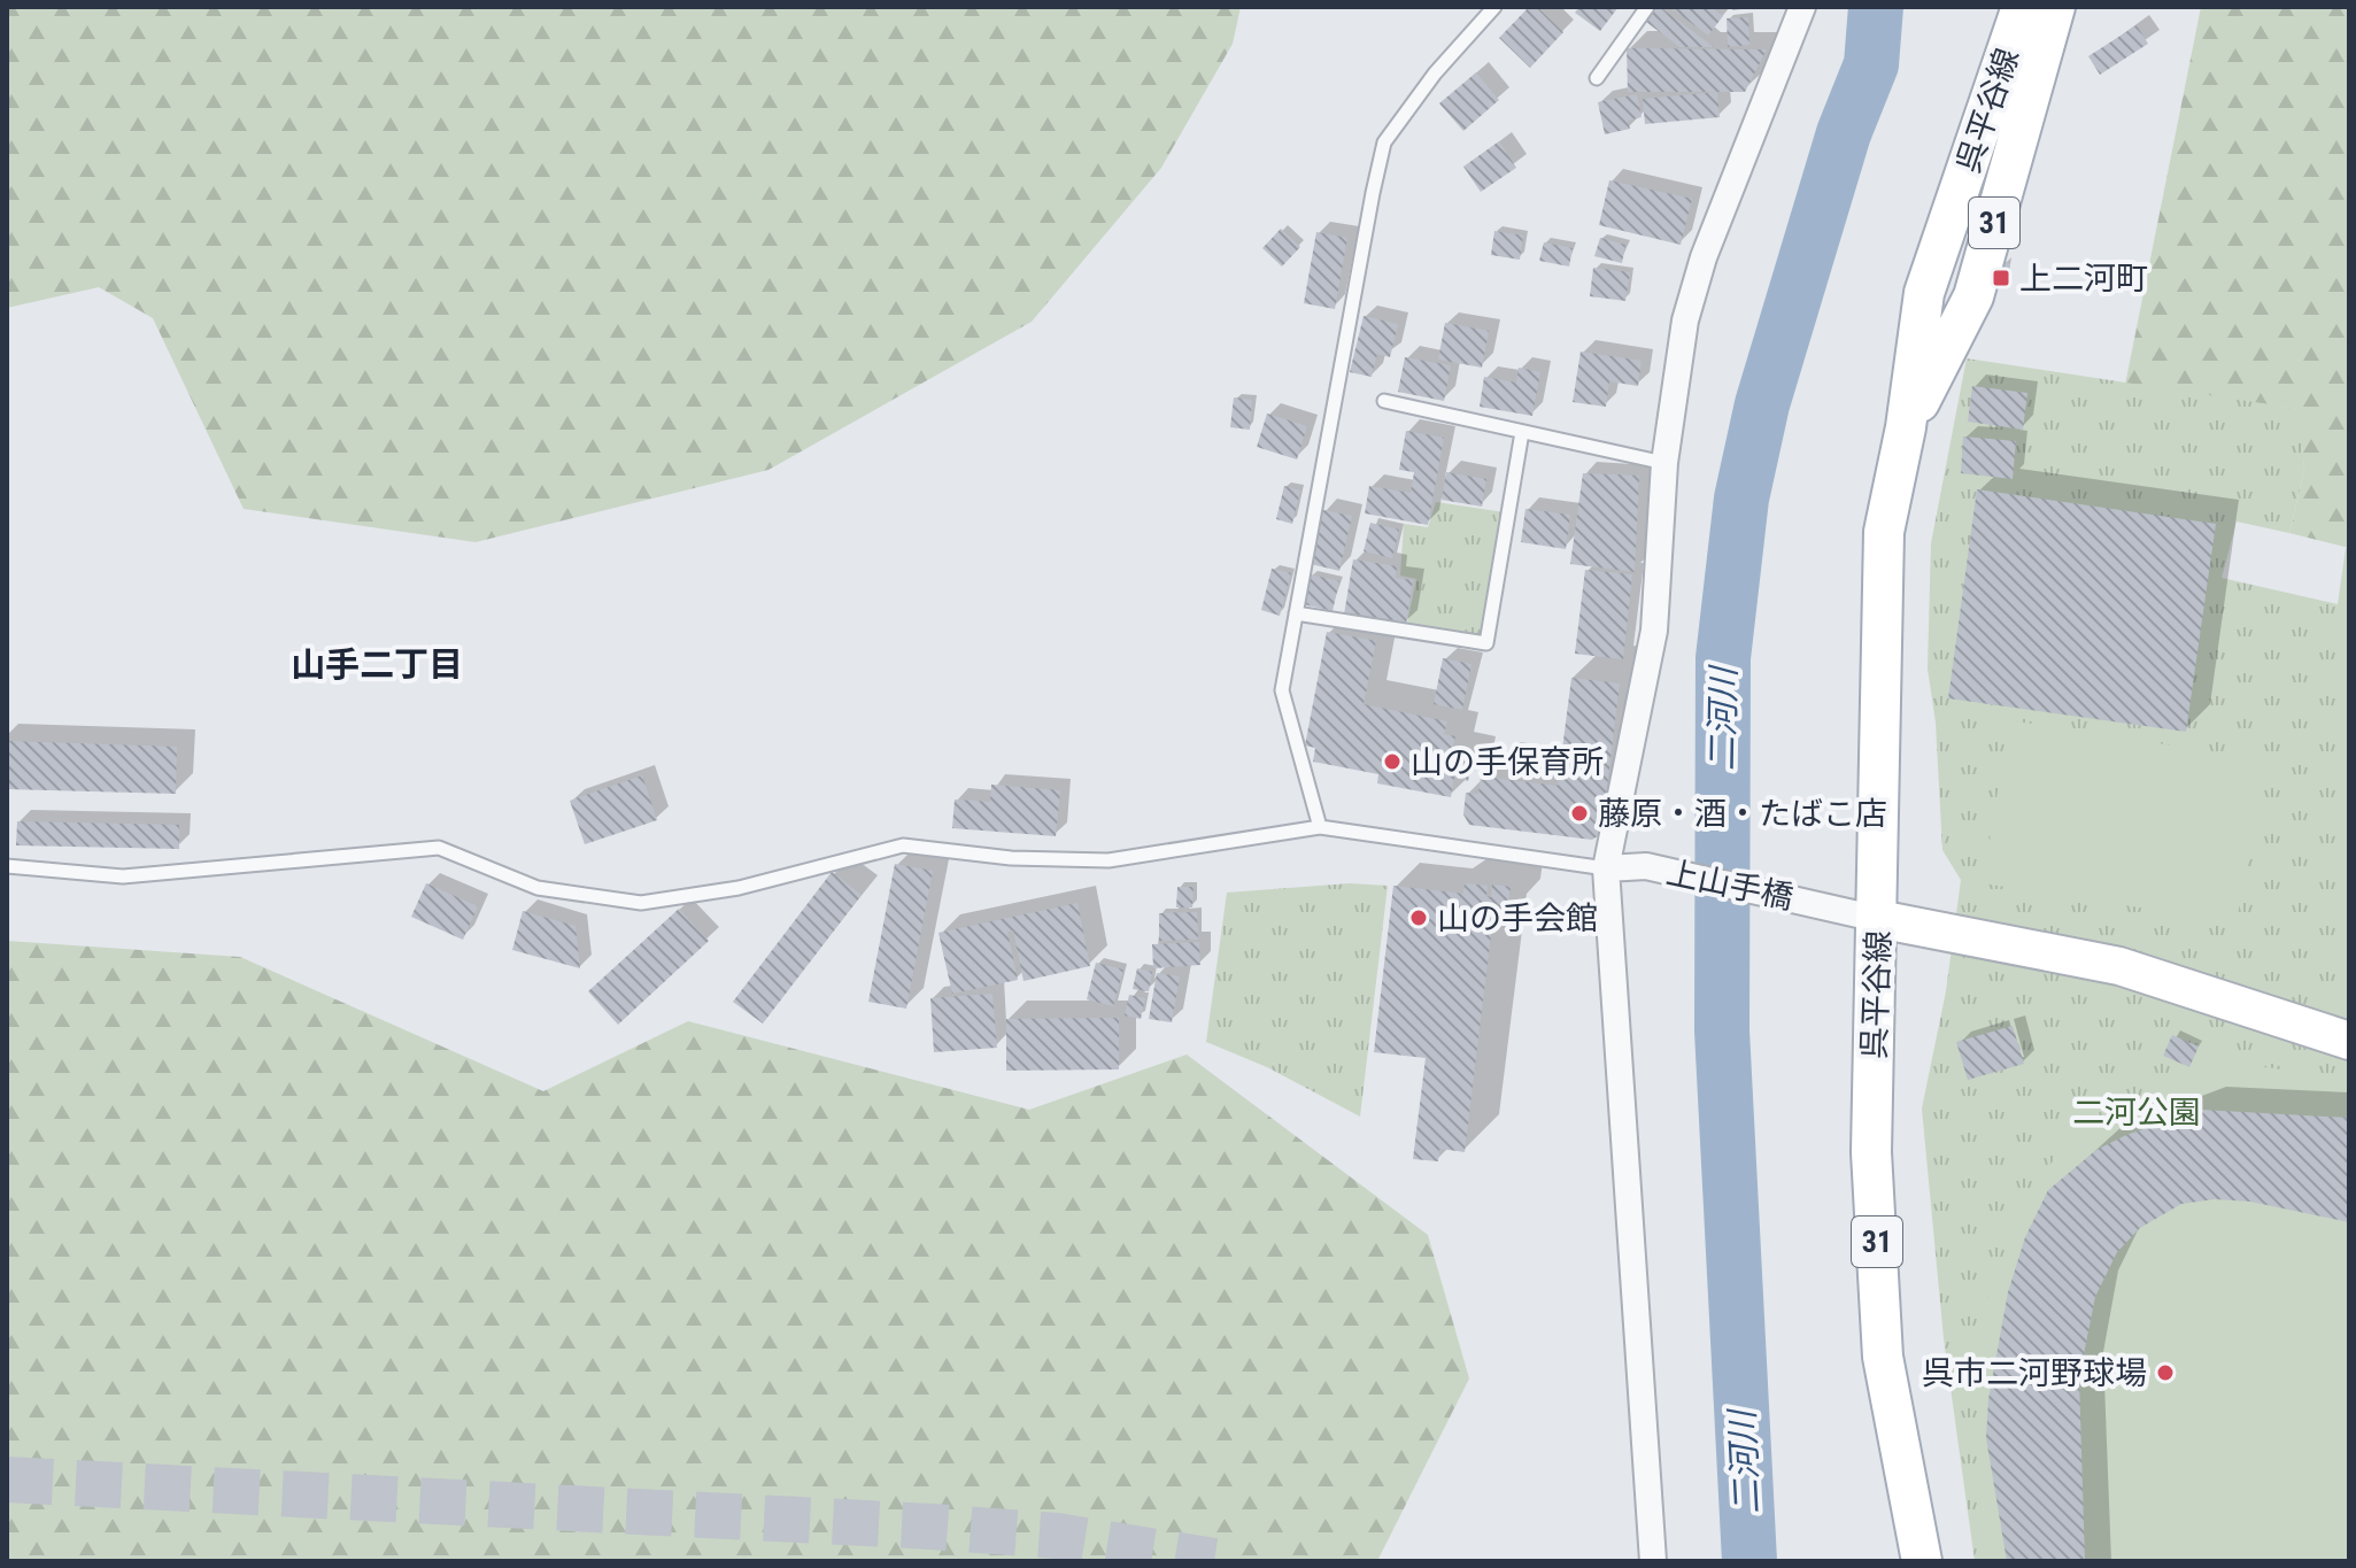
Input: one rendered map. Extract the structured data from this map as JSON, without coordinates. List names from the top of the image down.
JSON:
{
  "streets": {
    "main road": ["呉平谷線", "31"],
    "street": ["上山手橋"]
  },
  "crossings": [
    ["呉平谷線", "上山手橋"]
  ],
  "districts": ["山手二丁目"],
  "water": ["二河川"],
  "parks": ["二河公園"],
  "places": {
    "transit": ["上二河町"],
    "other": [
      "山の手保育所",
      "藤原・酒・たばこ店",
      "山の手会館",
      "呉市二河野球場"
    ]
  }
}
